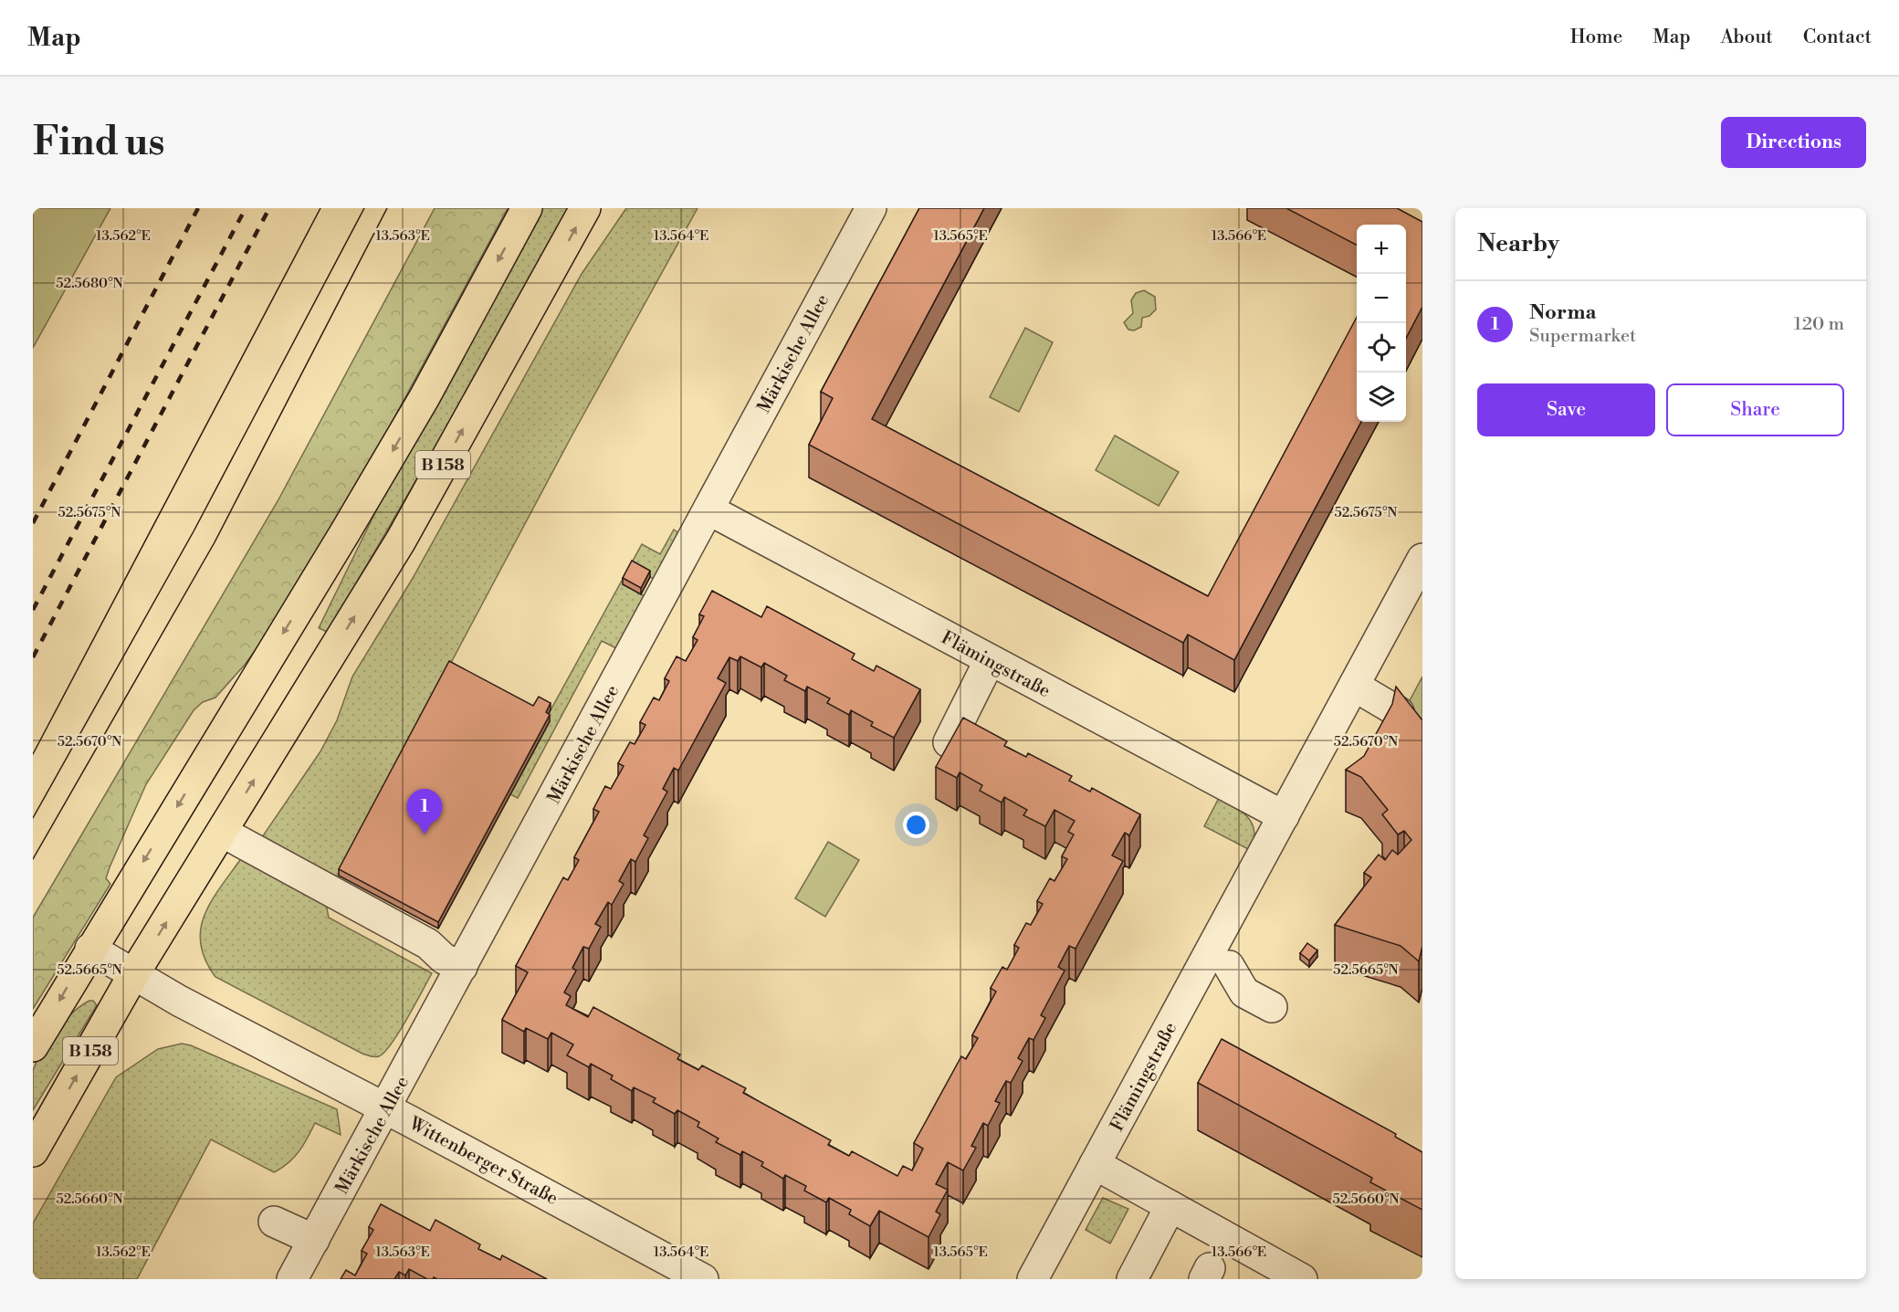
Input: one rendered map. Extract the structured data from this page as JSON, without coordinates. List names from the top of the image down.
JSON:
{
  "streets": {
    "main road": ["B 158"],
    "street": ["Märkische Allee", "Flämingstraße", "Wittenberger Straße"]
  },
  "crossings": [
    ["Märkische Allee", "Flämingstraße"],
    ["Märkische Allee", "Wittenberger Straße"],
    ["B 158", "Wittenberger Straße"]
  ],
  "page": {
    "header": "Map",
    "nav": [
      "Home",
      "Map",
      "About",
      "Contact"
    ],
    "buttons": [
      "Directions",
      ["Save", "Share"]
    ],
    "title": "Find us",
    "heading": "Nearby",
    "map_buttons": ["+", "−"],
    "list": [
      {
        "mark": "1",
        "name": "Norma",
        "note": "Supermarket",
        "value": "120 m"
      }
    ],
    "pins": "1"
  },
  "coordinates": [
    "13.562°E",
    "13.563°E",
    "13.564°E",
    "13.565°E",
    "13.566°E",
    "52.5680°N",
    "52.5675°N",
    "52.5670°N",
    "52.5665°N",
    "52.5660°N"
  ]
}
